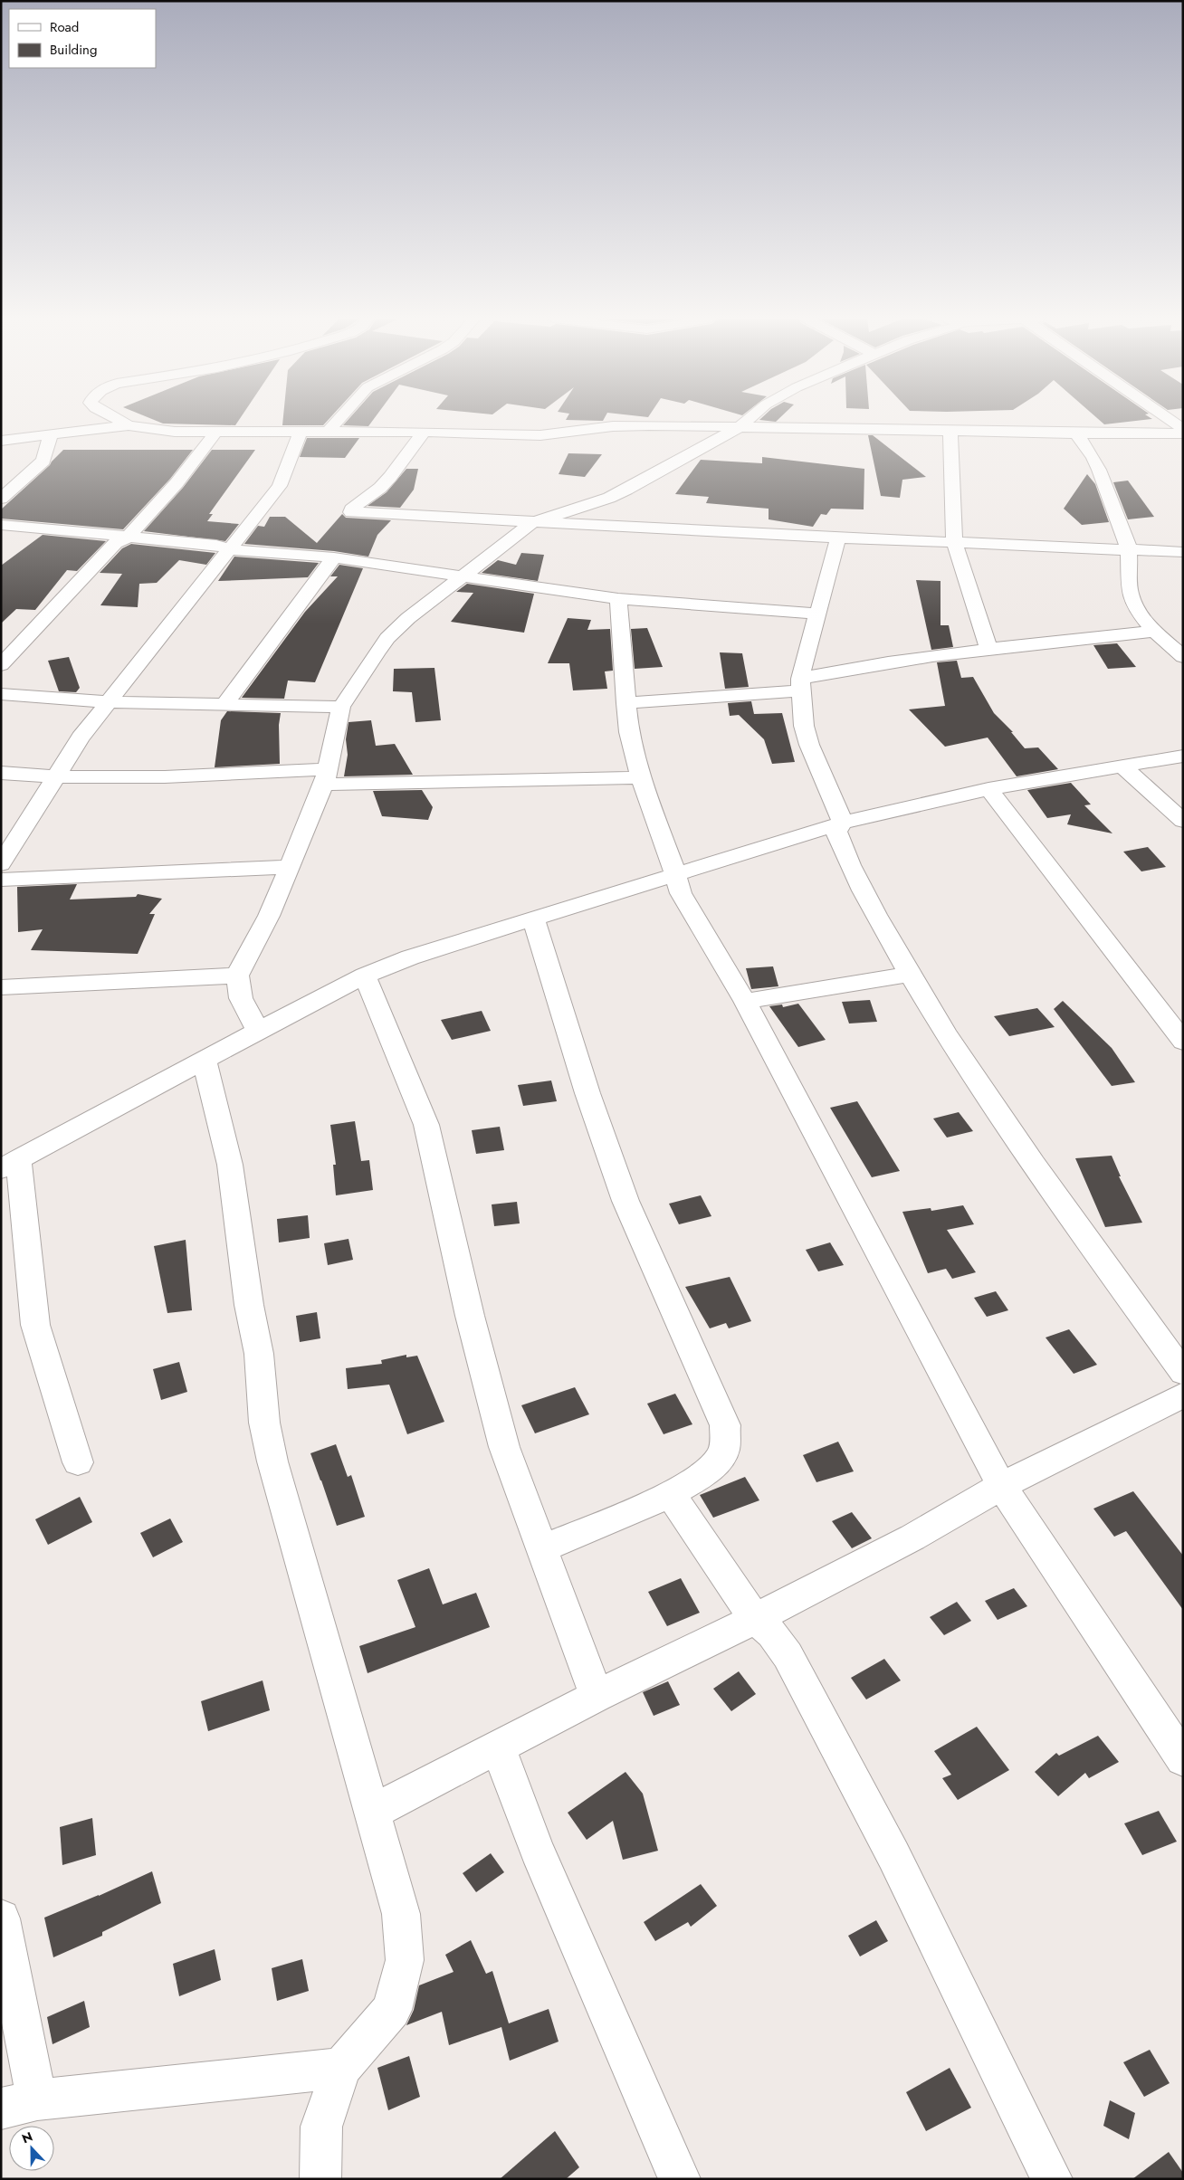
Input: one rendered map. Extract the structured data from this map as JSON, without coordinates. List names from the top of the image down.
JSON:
{
  "legend": ["Road", "Building"],
  "north": "top"
}
